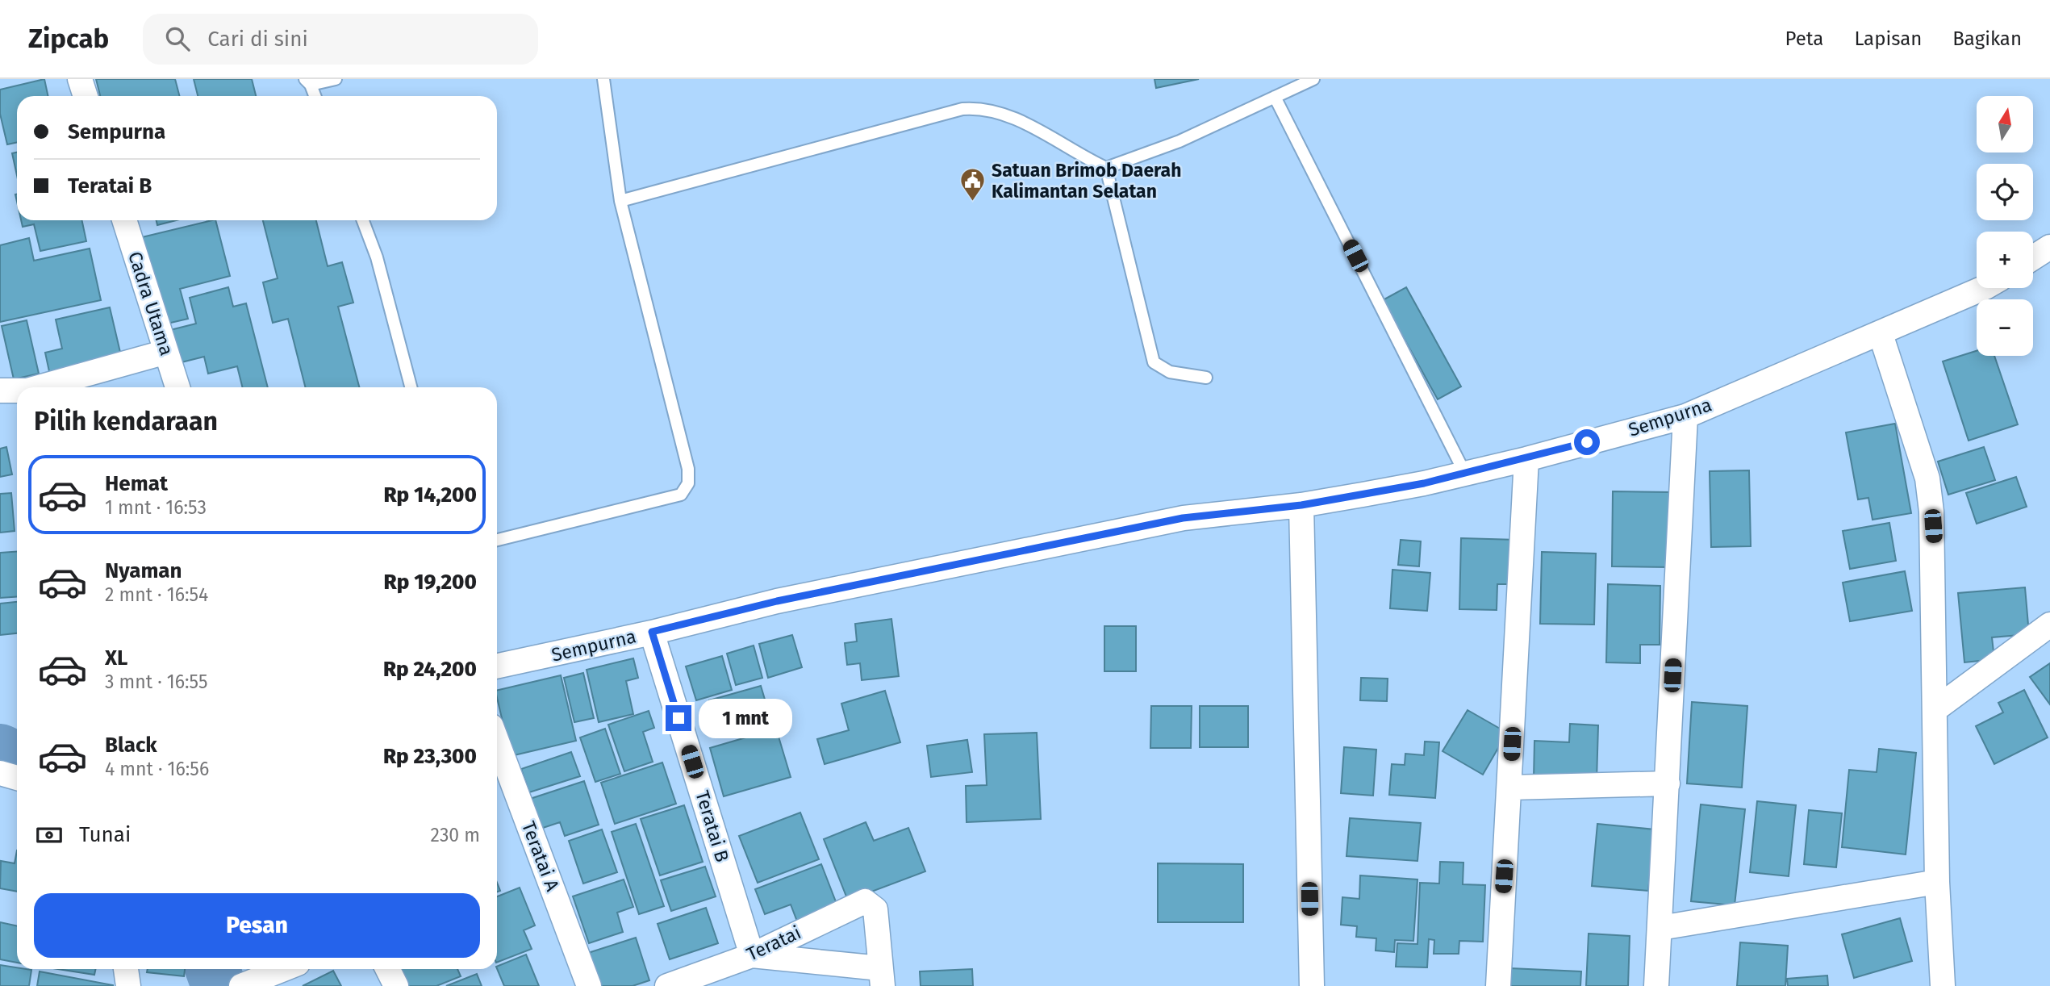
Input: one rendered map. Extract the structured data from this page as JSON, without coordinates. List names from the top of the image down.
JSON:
{
  "streets": {
    "street": [
      "Cadra Utama",
      "Sempurna",
      "Teratai B",
      "Teratai A",
      "Teratai"
    ]
  },
  "crossings": [
    ["Sempurna", "Teratai B"],
    ["Teratai B", "Teratai"]
  ],
  "places": {
    "public building": ["Satuan Brimob Daerah Kalimantan Selatan"]
  },
  "north": "top",
  "page": {
    "header": "Zipcab",
    "search": "Cari di sini",
    "nav": ["Peta", "Lapisan", "Bagikan"],
    "map_buttons": ["+", "−"],
    "banner": ["Sempurna", "Teratai B"],
    "heading": "Pilih kendaraan",
    "list": [
      {
        "name": "Hemat",
        "note": "1 mnt · 16:53",
        "value": "Rp 14,200"
      },
      {
        "name": "Nyaman",
        "note": "2 mnt · 16:54",
        "value": "Rp 19,200"
      },
      {
        "name": "XL",
        "note": "3 mnt · 16:55",
        "value": "Rp 24,200"
      },
      {
        "name": "Black",
        "note": "4 mnt · 16:56",
        "value": "Rp 23,300"
      }
    ],
    "bubble": "1 mnt",
    "pay": ["Tunai", "230 m"],
    "buttons": "Pesan"
  }
}
